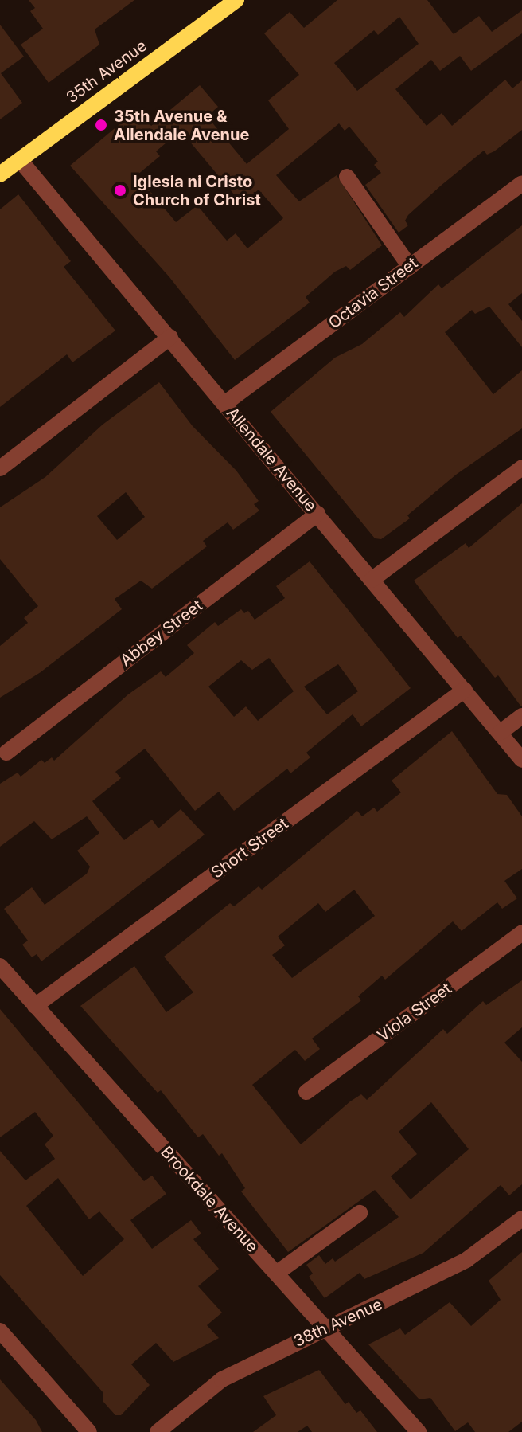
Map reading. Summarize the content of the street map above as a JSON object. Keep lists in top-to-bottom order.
{
  "streets": {
    "main road": ["35th Avenue"],
    "street": [
      "Octavia Street",
      "Allendale Avenue",
      "Abbey Street",
      "Short Street",
      "Viola Street",
      "Brookdale Avenue",
      "38th Avenue"
    ]
  },
  "crossings": [
    ["35th Avenue", "Allendale Avenue"],
    ["Octavia Street", "Allendale Avenue"],
    ["Allendale Avenue", "Abbey Street"],
    ["Allendale Avenue", "Short Street"],
    ["Short Street", "Brookdale Avenue"],
    ["Brookdale Avenue", "38th Avenue"]
  ],
  "places": ["35th Avenue & Allendale Avenue", "Iglesia ni Cristo Church of Christ"]
}
